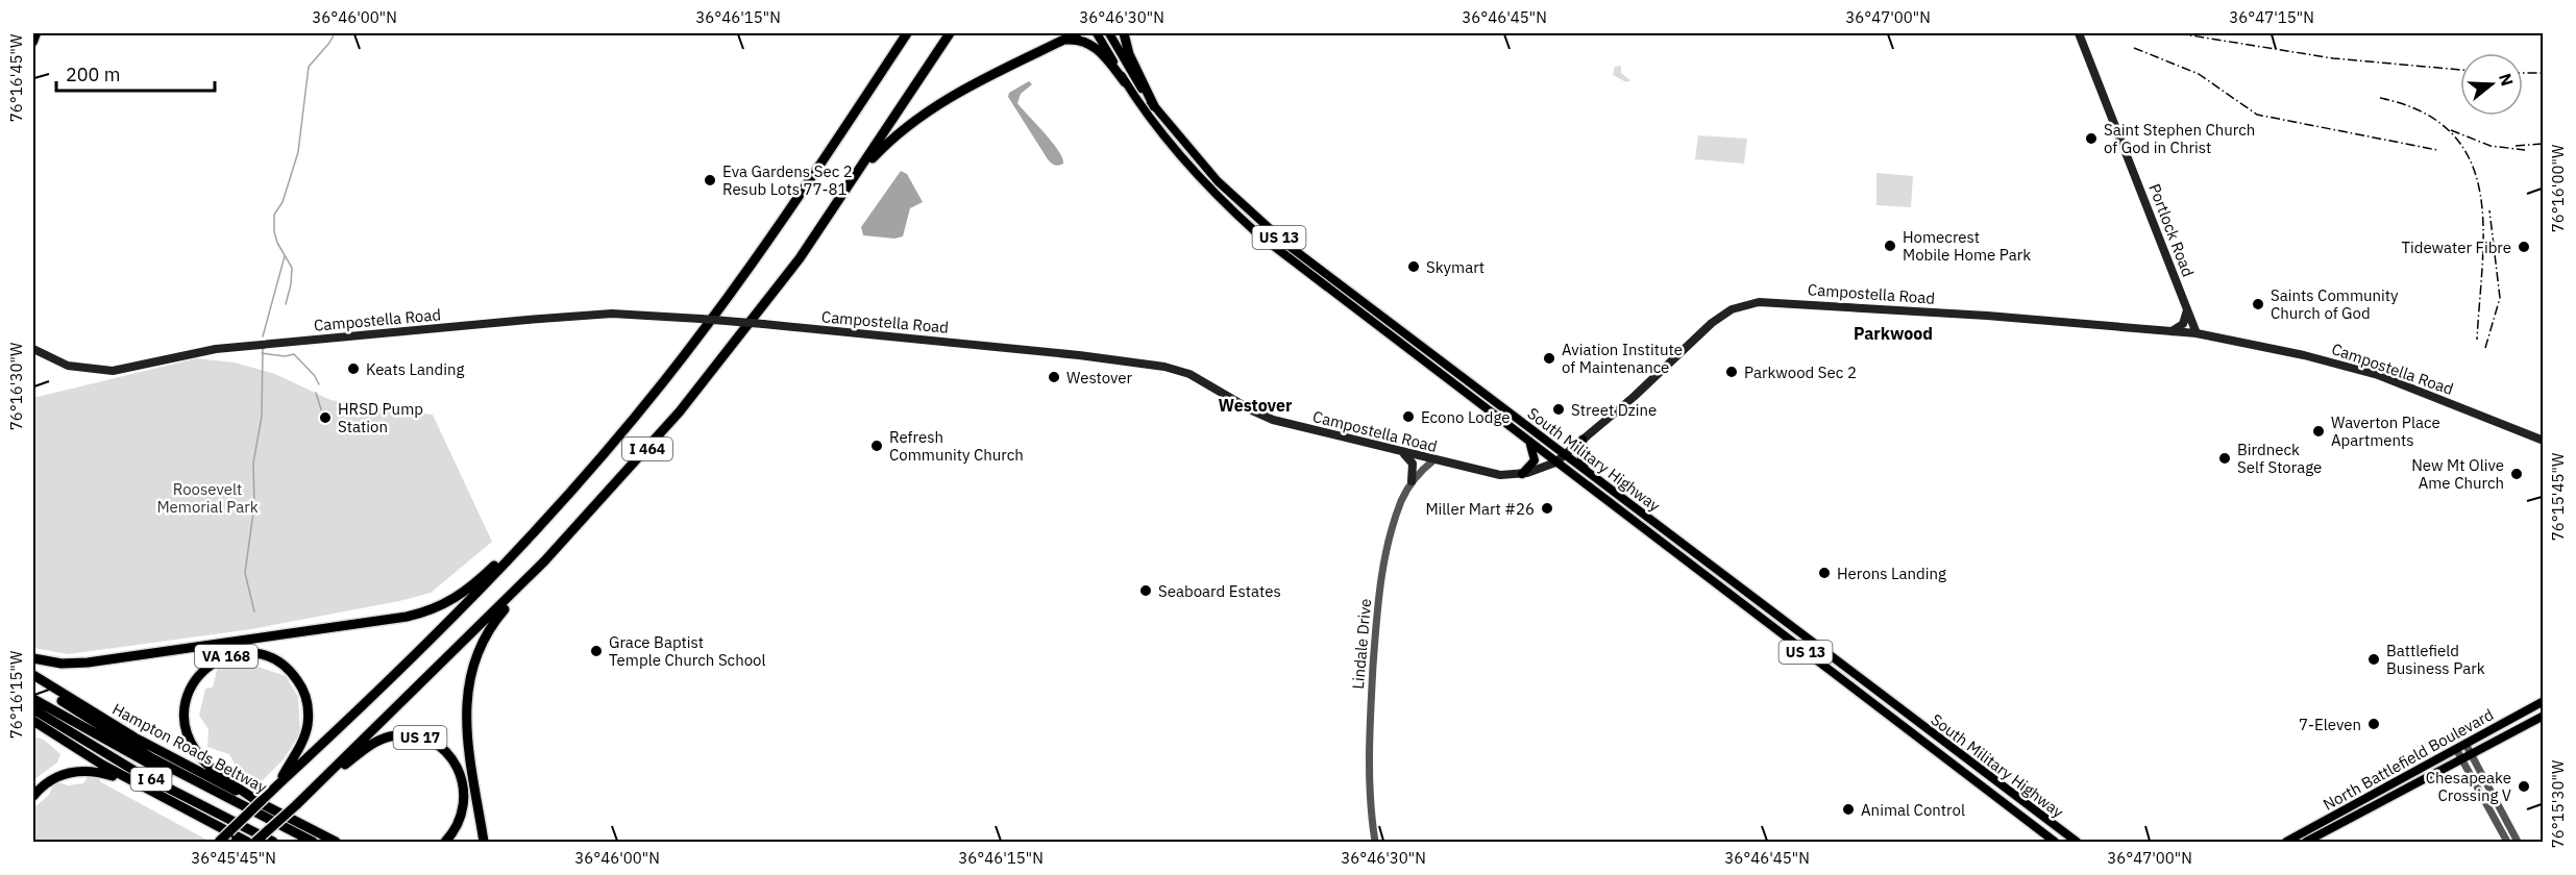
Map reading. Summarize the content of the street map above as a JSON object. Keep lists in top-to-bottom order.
{
  "streets": {
    "highway": [
      "I 464",
      "VA 168",
      "US 17",
      "Hampton Roads Beltway",
      "I 64"
    ],
    "main road": [
      "Portlock Road",
      "US 13",
      "Campostella Road",
      "South Military Highway",
      "North Battlefield Boulevard"
    ],
    "street": ["Lindale Drive"]
  },
  "crossings": [
    ["Portlock Road", "Campostella Road"],
    ["Campostella Road", "South Military Highway"],
    ["Campostella Road", "Lindale Drive"],
    ["I 464", "VA 168"],
    ["I 464", "US 17"],
    ["VA 168", "Hampton Roads Beltway"]
  ],
  "districts": ["Parkwood", "Westover"],
  "parks": ["Roosevelt Memorial Park"],
  "places": [
    "Saint Stephen Church of God in Christ",
    "Eva Gardens Sec 2 Resub Lots 77-81",
    "Homecrest Mobile Home Park",
    "Tidewater Fibre",
    "Skymart",
    "Saints Community Church of God",
    "Aviation Institute of Maintenance",
    "Keats Landing",
    "Parkwood Sec 2",
    "Westover",
    "Street Dzine",
    "Econo Lodge",
    "HRSD Pump Station",
    "Waverton Place Apartments",
    "Refresh Community Church",
    "Birdneck Self Storage",
    "New Mt Olive Ame Church",
    "Miller Mart #26",
    "Herons Landing",
    "Seaboard Estates",
    "Grace Baptist Temple Church School",
    "Battlefield Business Park",
    "7-Eleven",
    "Chesapeake Crossing V",
    "Animal Control"
  ],
  "scale_bar": "200 m",
  "north": "right",
  "coordinates": [
    "36°46'00\"N",
    "36°46'15\"N",
    "36°46'30\"N",
    "36°46'45\"N",
    "36°47'00\"N",
    "36°47'15\"N",
    "76°16'45\"W",
    "76°16'00\"W",
    "76°16'30\"W",
    "76°15'45\"W",
    "76°16'15\"W",
    "76°15'30\"W",
    "36°45'45\"N"
  ]
}
